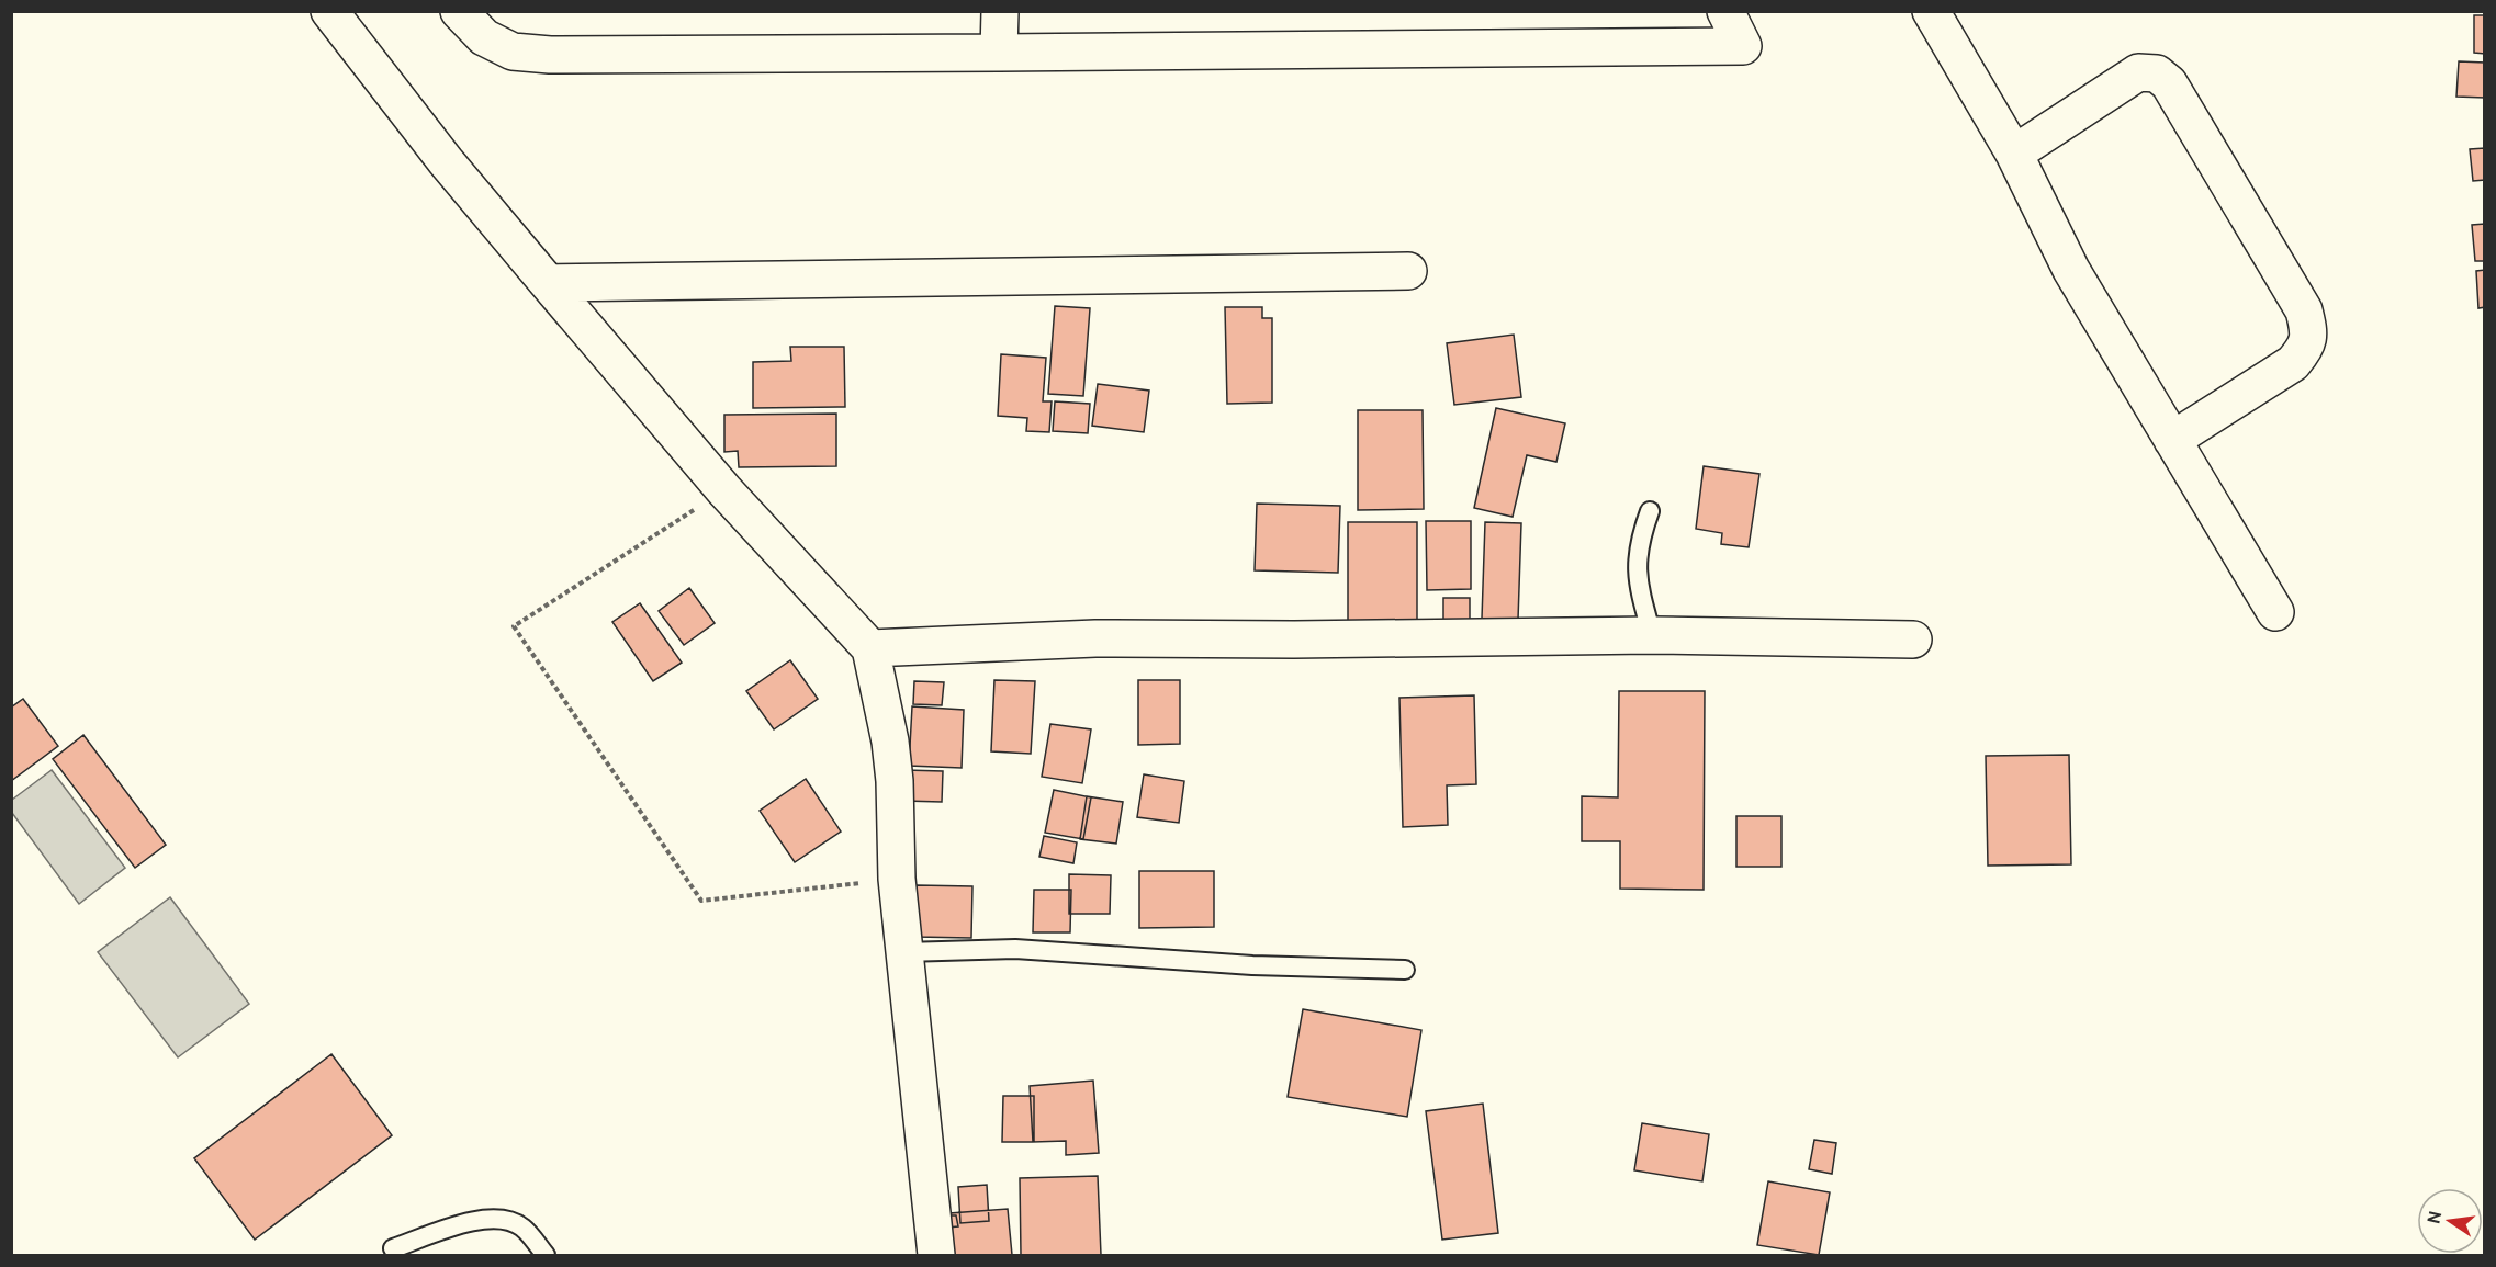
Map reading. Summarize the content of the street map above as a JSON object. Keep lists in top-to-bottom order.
{
  "north": "left"
}
